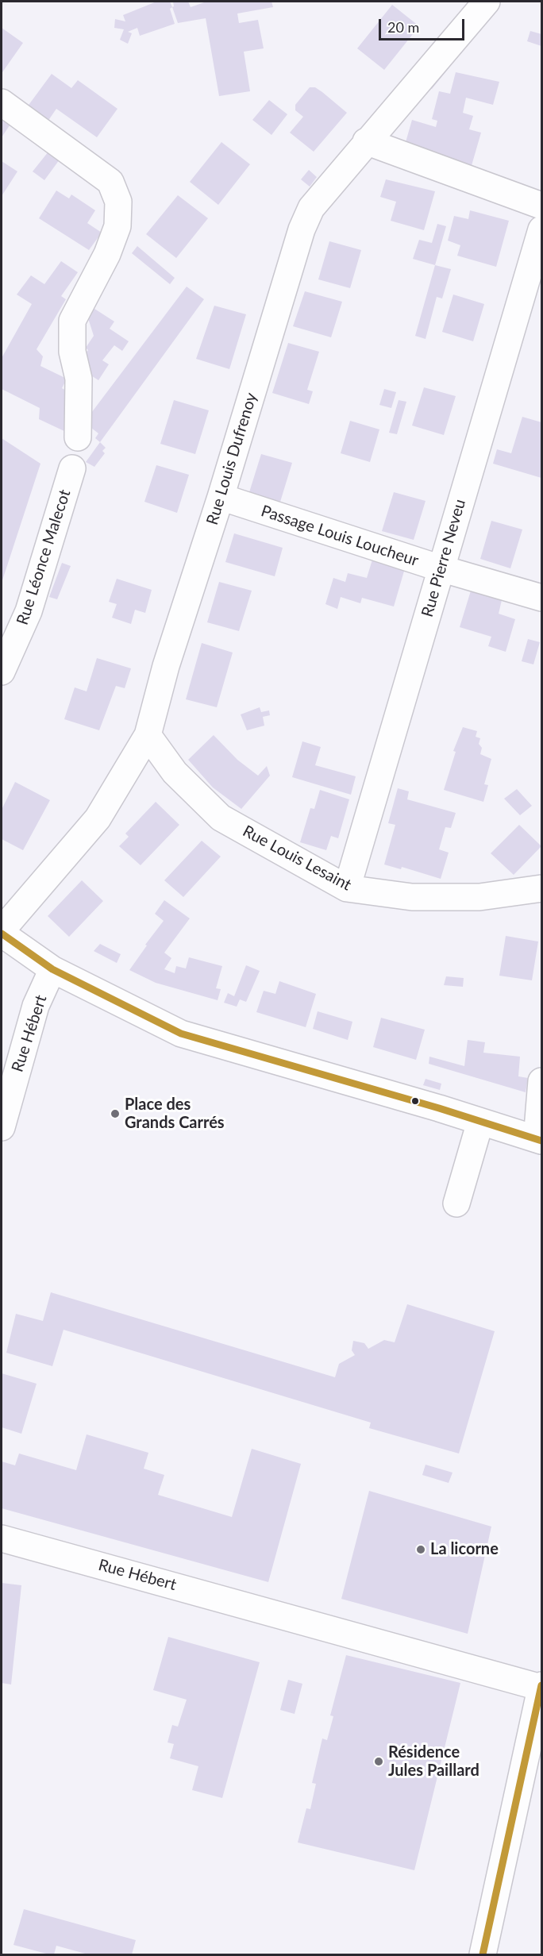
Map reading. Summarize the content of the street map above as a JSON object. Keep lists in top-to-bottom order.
{
  "streets": {
    "street": [
      "Rue Louis Dufrenoy",
      "Passage Louis Loucheur",
      "Rue Léonce Malecot",
      "Rue Pierre Neveu",
      "Rue Louis Lesaint",
      "Rue Hébert"
    ]
  },
  "crossings": [
    ["Rue Louis Dufrenoy", "Passage Louis Loucheur"],
    ["Rue Louis Dufrenoy", "Rue Louis Lesaint"],
    ["Passage Louis Loucheur", "Rue Pierre Neveu"],
    ["Rue Pierre Neveu", "Rue Louis Lesaint"]
  ],
  "places": ["Place des Grands Carrés", "La licorne", "Résidence Jules Paillard"],
  "scale_bar": "20 m"
}
